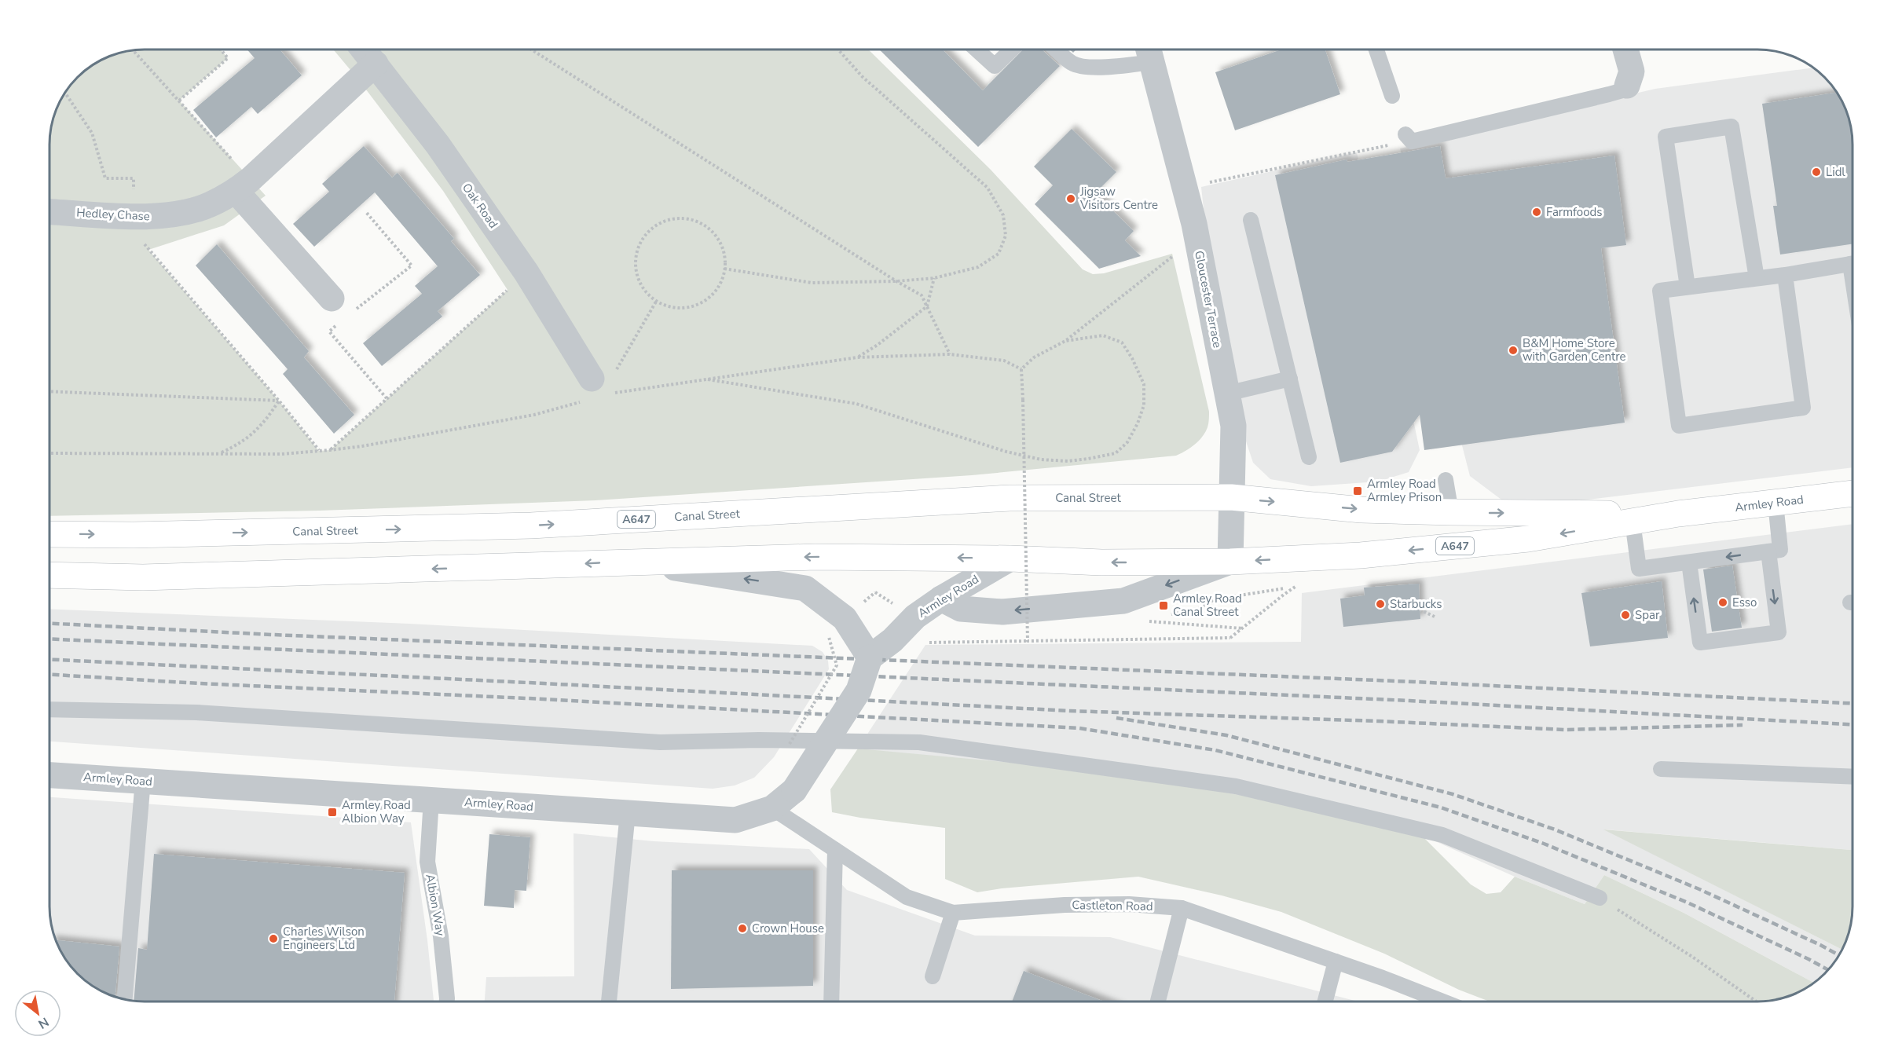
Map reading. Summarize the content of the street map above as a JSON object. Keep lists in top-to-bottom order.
{
  "streets": {
    "main road": ["Canal Street", "Armley Road", "A647"],
    "street": ["Oak Road", "Hedley Chase", "Gloucester Terrace"],
    "lane": ["Albion Way", "Castleton Road"]
  },
  "crossings": [
    ["Oak Road", "Hedley Chase"],
    ["Gloucester Terrace", "Canal Street"],
    ["Gloucester Terrace", "A647"],
    ["Canal Street", "A647"],
    ["Armley Road", "A647"],
    ["Armley Road", "Albion Way"],
    ["Armley Road", "Castleton Road"]
  ],
  "places": {
    "other": [
      "Lidl",
      "Jigsaw Visitors Centre",
      "Farmfoods",
      "B&M Home Store with Garden Centre",
      "Esso",
      "Starbucks",
      "Spar",
      "Crown House",
      "Charles Wilson Engineers Ltd"
    ],
    "transit": ["Armley Road Armley Prison", "Armley Road Canal Street", "Armley Road Albion Way"]
  },
  "north": "bottom right"
}
